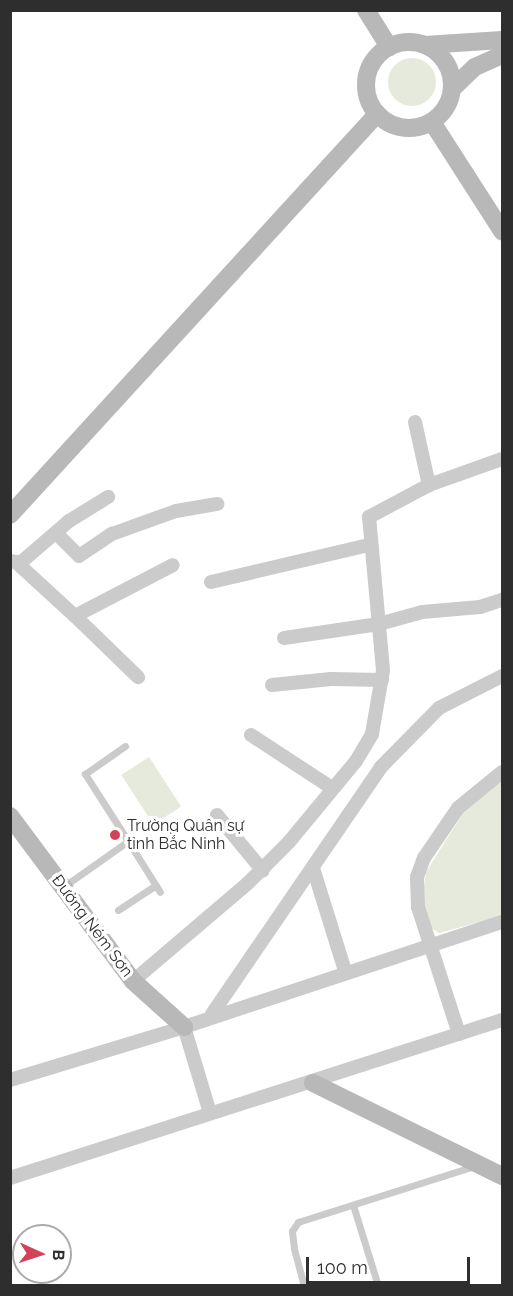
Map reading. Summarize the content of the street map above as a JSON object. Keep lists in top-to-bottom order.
{
  "streets": {
    "street": ["Đường Ném Sơn"]
  },
  "places": ["Trường Quân sự tỉnh Bắc Ninh"],
  "scale_bar": "100 m",
  "north": "right"
}
